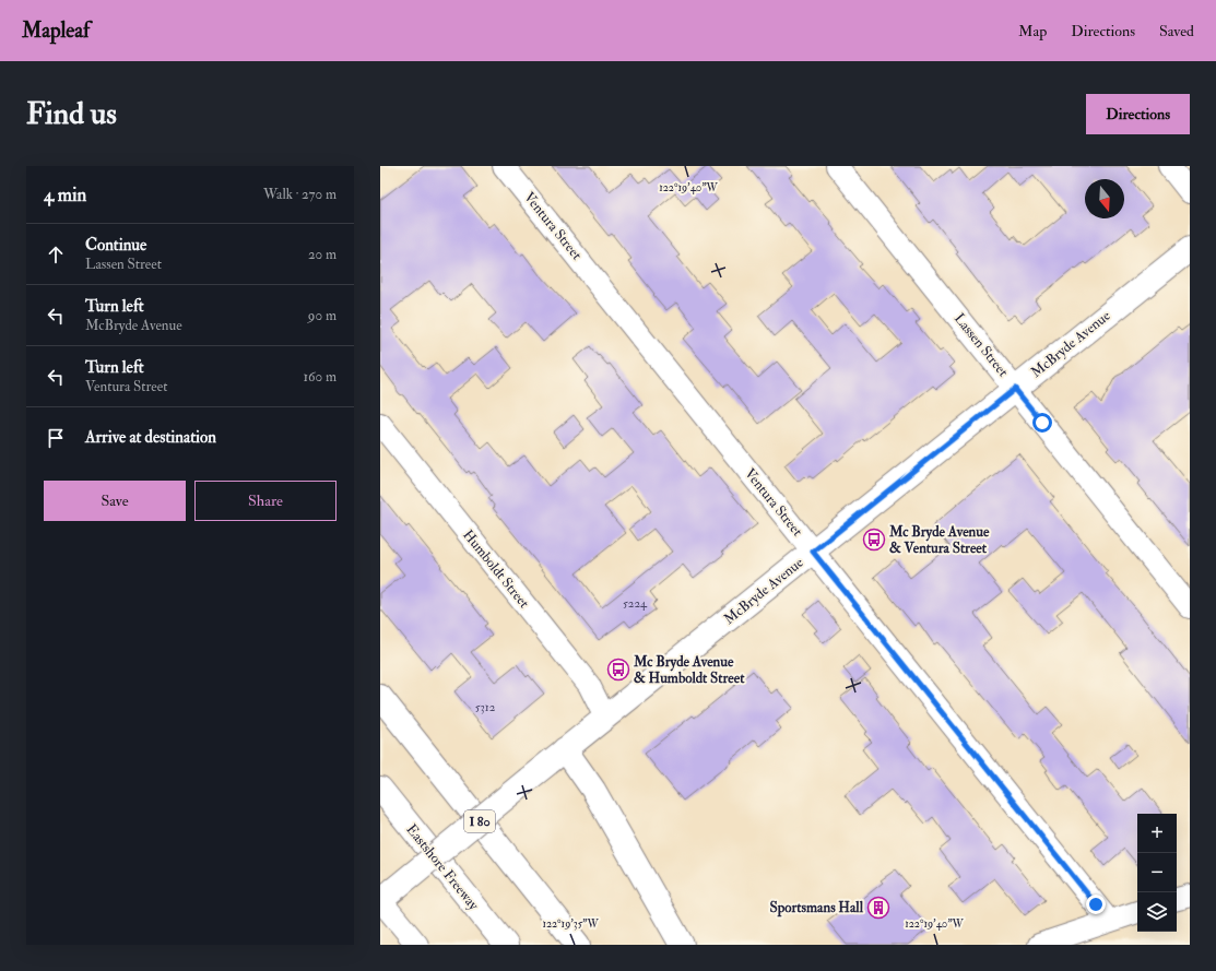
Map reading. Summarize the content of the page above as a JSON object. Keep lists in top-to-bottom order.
{
  "streets": {
    "main road": ["McBryde Avenue", "I 80", "Eastshore Freeway"],
    "street": ["Ventura Street", "Lassen Street", "Humboldt Street"]
  },
  "crossings": [
    ["Ventura Street", "McBryde Avenue"],
    ["McBryde Avenue", "Lassen Street"],
    ["McBryde Avenue", "Humboldt Street"]
  ],
  "places": {
    "bus stop": ["Mc Bryde Avenue & Ventura Street", "Mc Bryde Avenue & Humboldt Street"],
    "building": ["Sportsmans Hall"]
  },
  "house_numbers": ["5224", "5312"],
  "north": "bottom",
  "page": {
    "header": "Mapleaf",
    "nav": ["Map", "Directions", "Saved"],
    "buttons": [
      "Directions",
      ["Save", "Share"]
    ],
    "title": "Find us",
    "heading": ["4 min", "Walk · 270 m"],
    "list": [
      ["Continue", "Lassen Street", "20 m"],
      ["Turn left", "McBryde Avenue", "90 m"],
      ["Turn left", "Ventura Street", "160 m"],
      "Arrive at destination"
    ],
    "map_buttons": ["+", "−"]
  },
  "coordinates": ["122°19'40\"W", "122°19'35\"W"]
}
